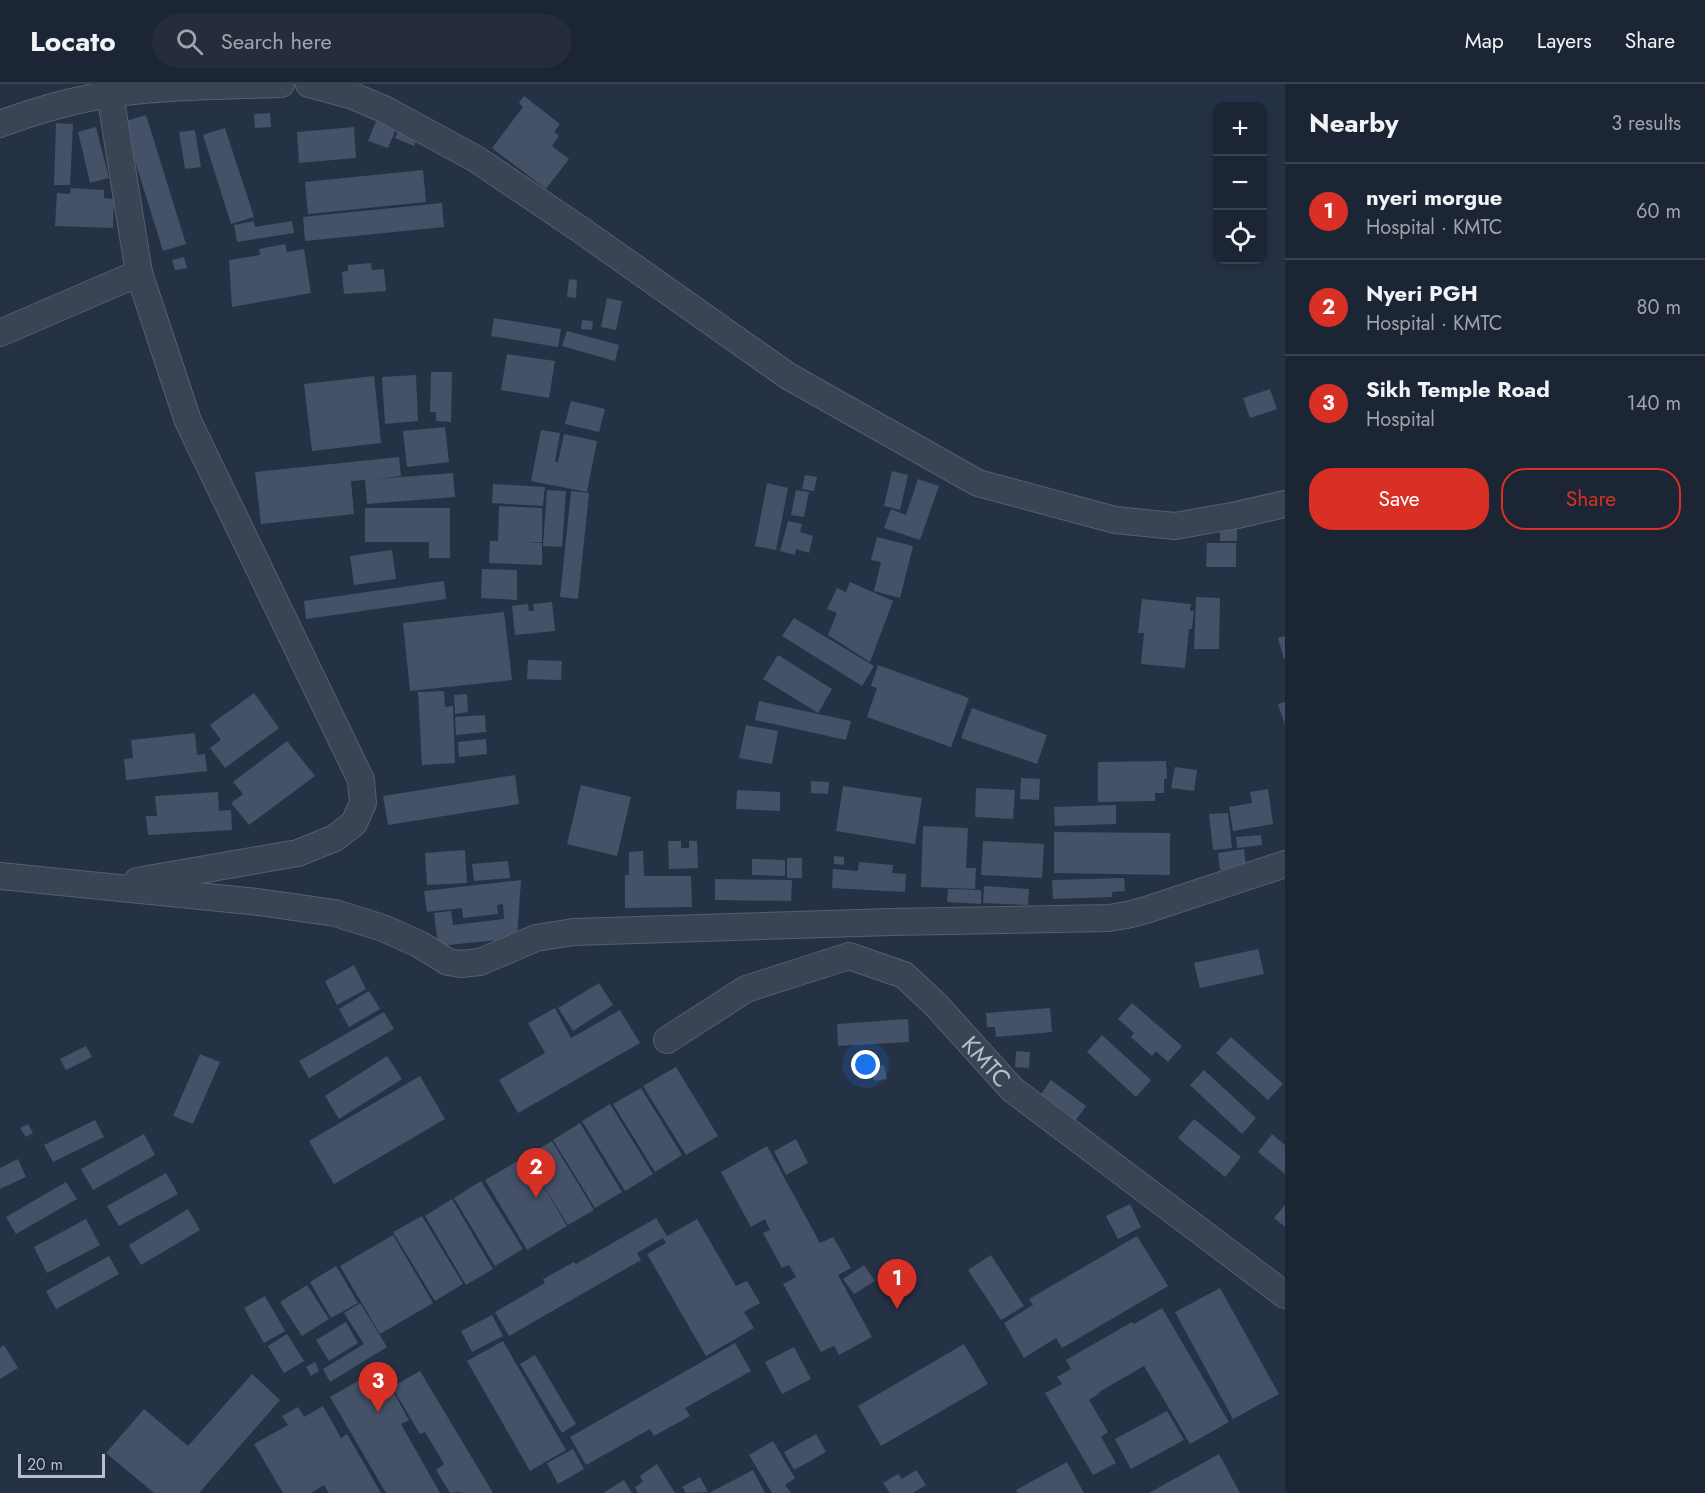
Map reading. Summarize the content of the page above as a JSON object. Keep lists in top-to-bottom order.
{
  "streets": {
    "street": ["KMTC"]
  },
  "scale_bar": "20 m",
  "page": {
    "header": "Locato",
    "search": "Search here",
    "nav": ["Map", "Layers", "Share"],
    "heading": ["Nearby", "3 results"],
    "map_buttons": ["+", "−"],
    "list": [
      {
        "mark": "1",
        "name": "nyeri morgue",
        "note": "Hospital · KMTC",
        "value": "60 m"
      },
      {
        "mark": "2",
        "name": "Nyeri PGH",
        "note": "Hospital · KMTC",
        "value": "80 m"
      },
      {
        "mark": "3",
        "name": "Sikh Temple Road",
        "note": "Hospital",
        "value": "140 m"
      }
    ],
    "buttons": ["Save", "Share"],
    "pins": ["2", "1", "3"],
    "scale": "20 m"
  }
}
